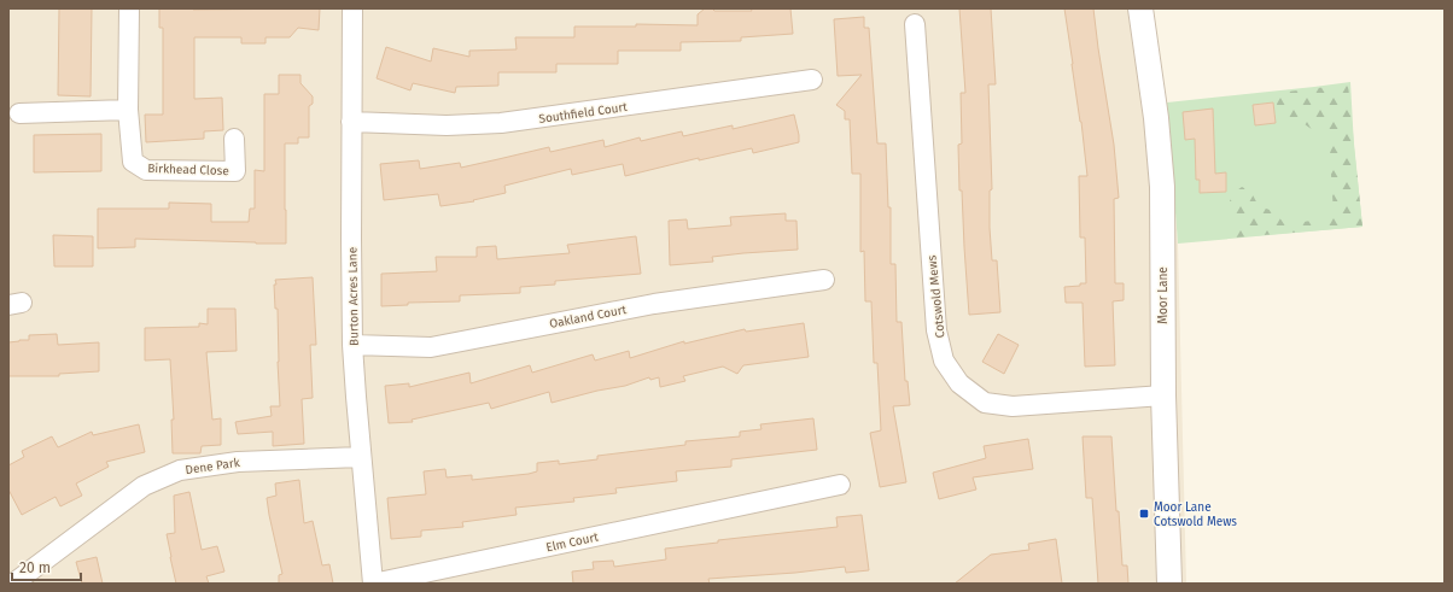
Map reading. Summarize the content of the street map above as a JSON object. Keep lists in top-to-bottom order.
{
  "streets": {
    "street": [
      "Southfield Court",
      "Birkhead Close",
      "Moor Lane",
      "Burton Acres Lane",
      "Cotswold Mews",
      "Oakland Court",
      "Dene Park",
      "Elm Court"
    ]
  },
  "crossings": [
    ["Southfield Court", "Burton Acres Lane"],
    ["Moor Lane", "Cotswold Mews"],
    ["Burton Acres Lane", "Oakland Court"],
    ["Burton Acres Lane", "Dene Park"],
    ["Burton Acres Lane", "Elm Court"]
  ],
  "places": {
    "transit": ["Moor Lane Cotswold Mews"]
  },
  "scale_bar": "20 m"
}
